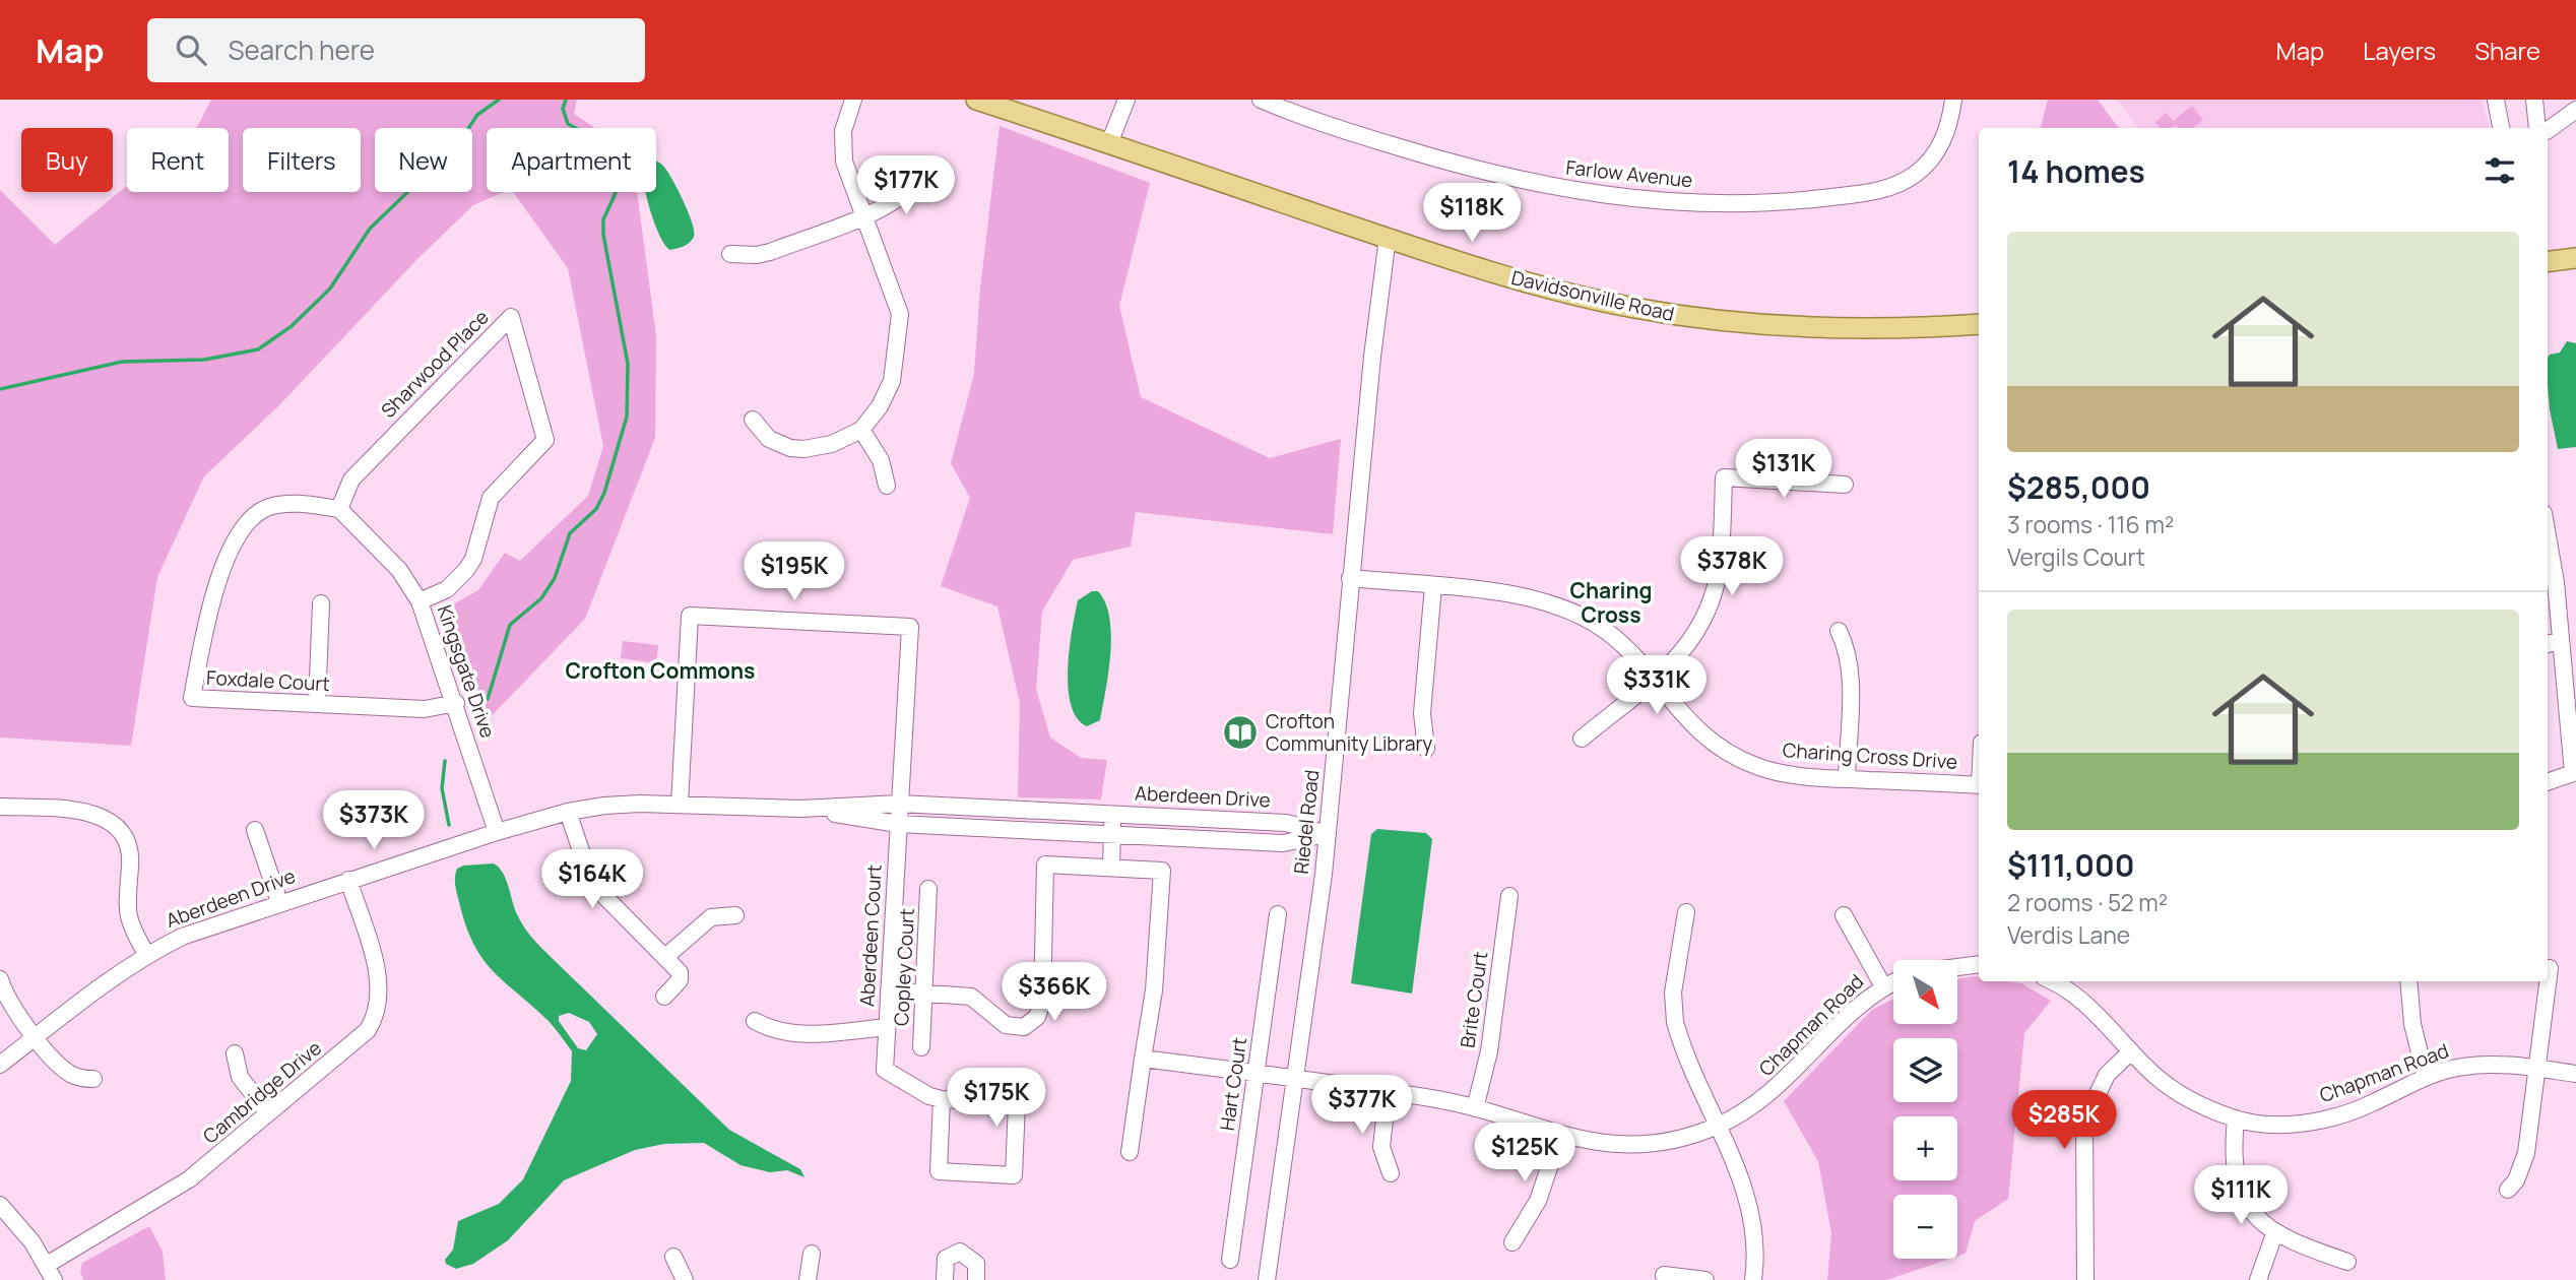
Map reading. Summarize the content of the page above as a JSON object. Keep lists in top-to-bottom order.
{
  "streets": {
    "main road": ["Davidsonville Road"],
    "street": [
      "Farlow Avenue",
      "Sharwood Place",
      "Kingsgate Drive",
      "Foxdale Court",
      "Charing Cross Drive",
      "Aberdeen Drive",
      "Riedel Road",
      "Aberdeen Court",
      "Copley Court",
      "Brite Court",
      "Chapman Road",
      "Hart Court",
      "Cambridge Drive"
    ]
  },
  "crossings": [
    ["Davidsonville Road", "Riedel Road"],
    ["Sharwood Place", "Kingsgate Drive"],
    ["Sharwood Place", "Foxdale Court"],
    ["Kingsgate Drive", "Foxdale Court"],
    ["Kingsgate Drive", "Aberdeen Drive"],
    ["Charing Cross Drive", "Riedel Road"],
    ["Aberdeen Drive", "Riedel Road"],
    ["Aberdeen Drive", "Aberdeen Court"],
    ["Aberdeen Drive", "Cambridge Drive"],
    ["Riedel Road", "Chapman Road"],
    ["Brite Court", "Chapman Road"],
    ["Chapman Road", "Hart Court"]
  ],
  "districts": ["Charing Cross", "Crofton Commons"],
  "places": {
    "library": ["Crofton Community Library"]
  },
  "north": "bottom right",
  "page": {
    "header": "Map",
    "search": "Search here",
    "nav": ["Map", "Layers", "Share"],
    "chip": [
      "Buy",
      "Rent",
      "Filters",
      "New",
      "Apartment"
    ],
    "heading": "14 homes",
    "price": [
      "$177K",
      "$118K",
      "$131K",
      "$378K",
      "$195K",
      "$331K",
      "$373K",
      "$164K",
      "$366K",
      "$175K",
      "$377K",
      "$285K",
      "$125K",
      "$111K"
    ],
    "list": [
      {
        "name": "$285,000",
        "note": "3 rooms · 116 m² · Vergils Court"
      },
      {
        "name": "$111,000",
        "note": "2 rooms · 52 m² · Verdis Lane"
      }
    ],
    "map_buttons": ["+", "−"]
  }
}
